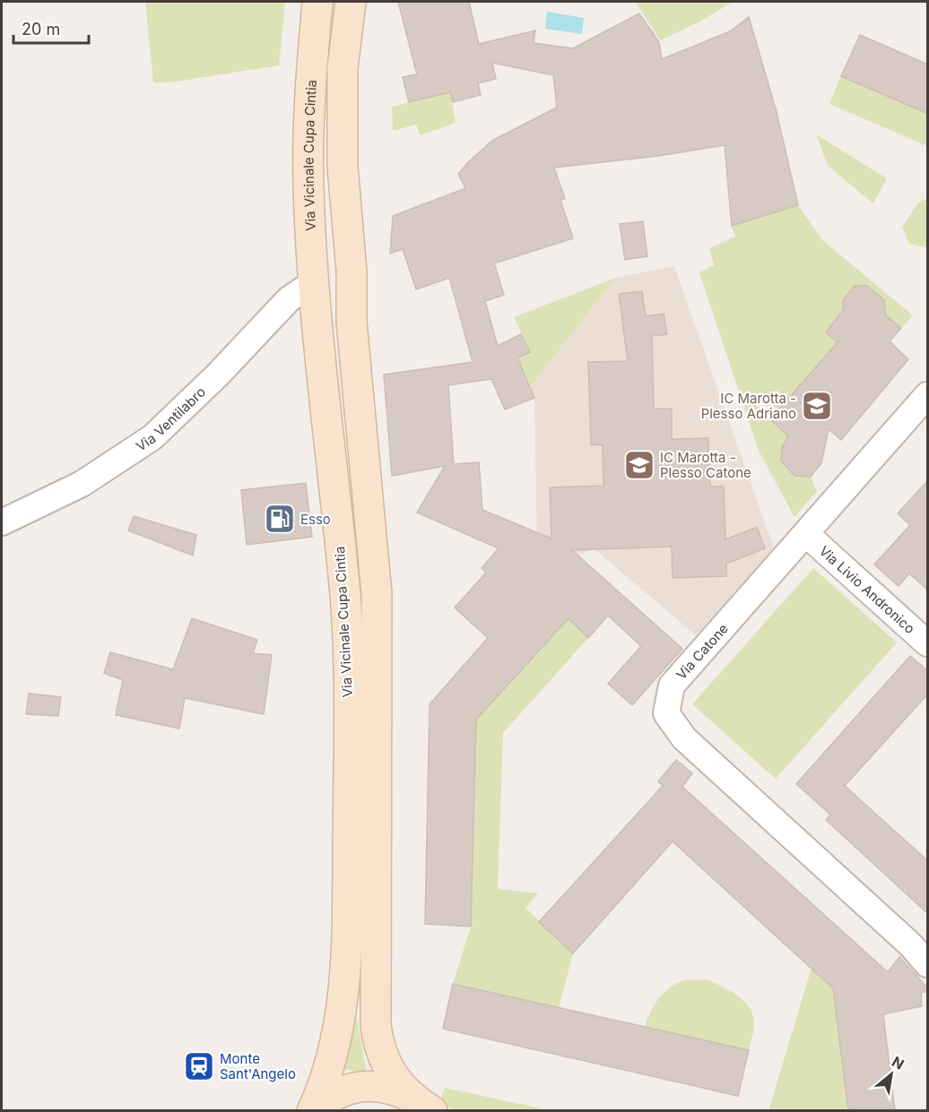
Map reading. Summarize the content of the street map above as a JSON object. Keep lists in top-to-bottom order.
{
  "streets": {
    "main road": ["Via Vicinale Cupa Cintia"],
    "street": ["Via Ventilabro", "Via Livio Andronico", "Via Catone"]
  },
  "crossings": [
    ["Via Vicinale Cupa Cintia", "Via Ventilabro"],
    ["Via Livio Andronico", "Via Catone"]
  ],
  "places": {
    "school or university": ["IC Marotta - Plesso Adriano", "IC Marotta - Plesso Catone"],
    "fuel station": ["Esso"],
    "station": ["Monte Sant'Angelo"]
  },
  "scale_bar": "20 m",
  "north": "top right"
}
